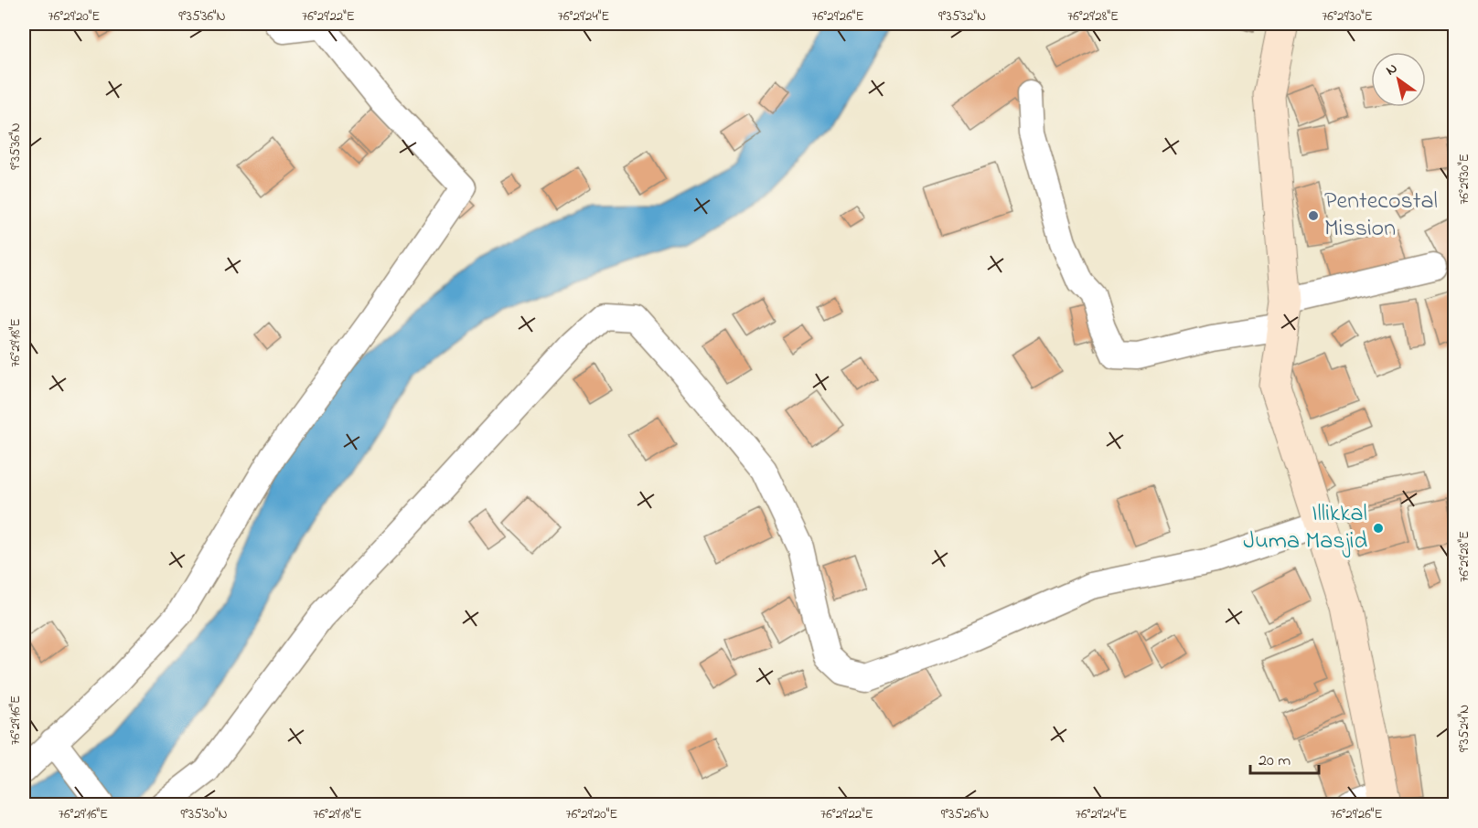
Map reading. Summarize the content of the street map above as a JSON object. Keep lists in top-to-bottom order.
{
  "places": ["Pentecostal Mission", "Illikkal Juma Masjid"],
  "scale_bar": "20 m",
  "north": "top left",
  "coordinates": [
    "76°29'20\"E",
    "9°35'36\"N",
    "76°29'22\"E",
    "76°29'24\"E",
    "76°29'26\"E",
    "9°35'32\"N",
    "76°29'28\"E",
    "76°29'30\"E",
    "76°29'18\"E",
    "76°29'16\"E",
    "9°35'24\"N",
    "9°35'30\"N",
    "9°35'26\"N"
  ]
}
